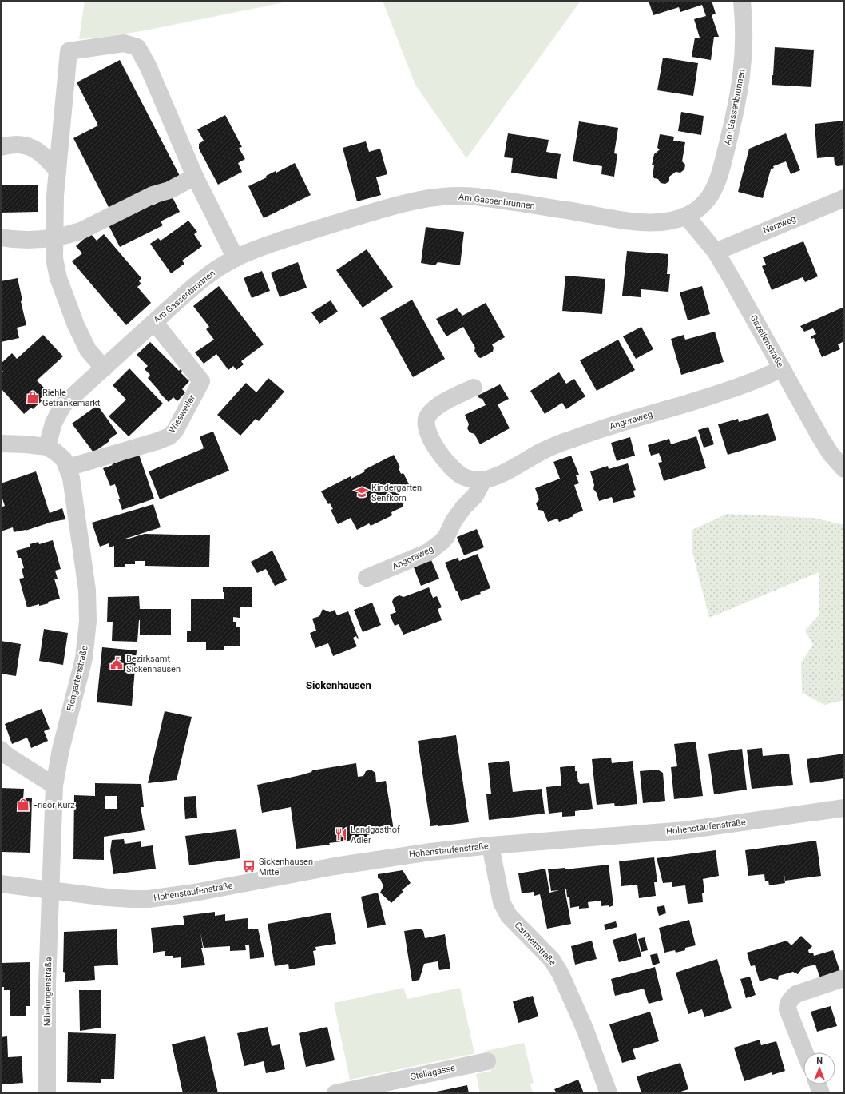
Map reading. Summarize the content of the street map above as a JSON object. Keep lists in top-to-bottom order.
{
  "streets": {
    "street": [
      "Am Gassenbrunnen",
      "Nerzweg",
      "Gazellenstraße",
      "Wiesweiler",
      "Angoraweg",
      "Eichgartenstraße",
      "Hohenstaufenstraße",
      "Carmenstraße",
      "Nibelungenstraße",
      "Stellagasse"
    ]
  },
  "crossings": [
    ["Am Gassenbrunnen", "Gazellenstraße"],
    ["Am Gassenbrunnen", "Wiesweiler"],
    ["Am Gassenbrunnen", "Eichgartenstraße"],
    ["Nerzweg", "Gazellenstraße"],
    ["Gazellenstraße", "Angoraweg"],
    ["Wiesweiler", "Eichgartenstraße"],
    ["Eichgartenstraße", "Hohenstaufenstraße"],
    ["Eichgartenstraße", "Nibelungenstraße"],
    ["Hohenstaufenstraße", "Carmenstraße"],
    ["Hohenstaufenstraße", "Nibelungenstraße"]
  ],
  "districts": ["Sickenhausen"],
  "places": {
    "shop": ["Riehle Getränkemarkt", "Frisör Kurz"],
    "school or university": ["Kindergarten Senfkorn"],
    "public building": ["Bezirksamt Sickenhausen"],
    "restaurant": ["Landgasthof Adler"],
    "bus stop": ["Sickenhausen Mitte"]
  },
  "north": "top"
}
